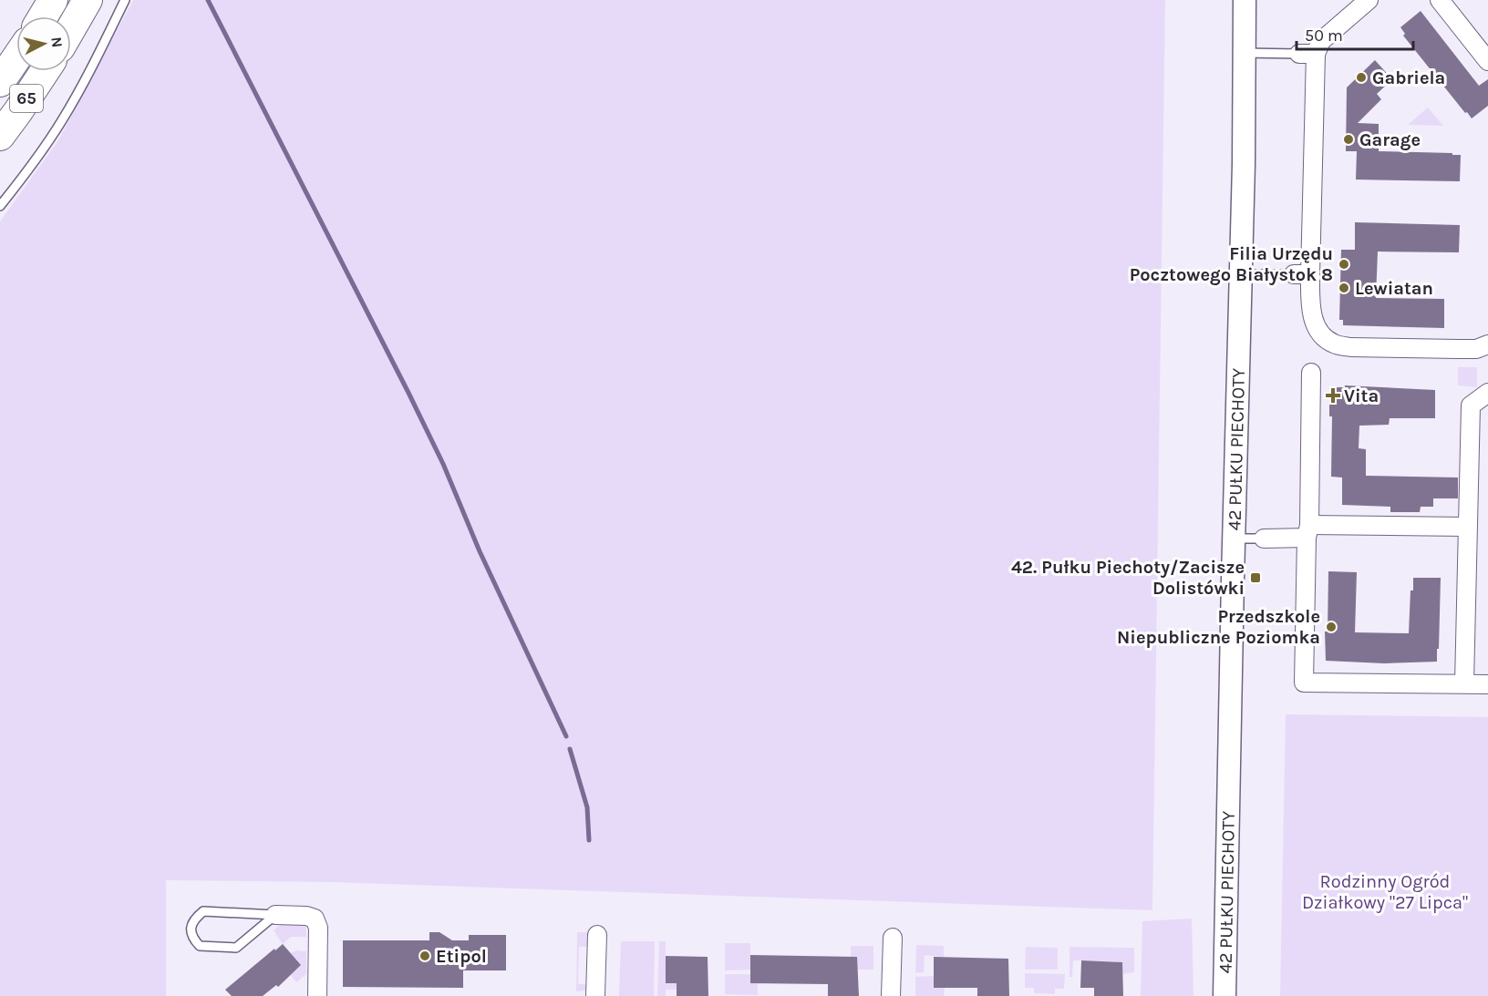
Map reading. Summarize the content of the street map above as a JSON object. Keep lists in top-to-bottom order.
{
  "streets": {
    "highway": ["65"],
    "street": ["42 PUŁKU PIECHOTY"]
  },
  "parks": ["Rodzinny Ogród Działkowy \"27 Lipca\""],
  "places": {
    "other": [
      "Gabriela",
      "Garage",
      "Filia Urzędu Pocztowego Białystok 8",
      "Lewiatan",
      "Przedszkole Niepubliczne Poziomka",
      "Etipol"
    ],
    "health": ["Vita"],
    "transit": ["42. Pułku Piechoty/Zacisze Dolistówki"]
  },
  "scale_bar": "50 m",
  "north": "right"
}
